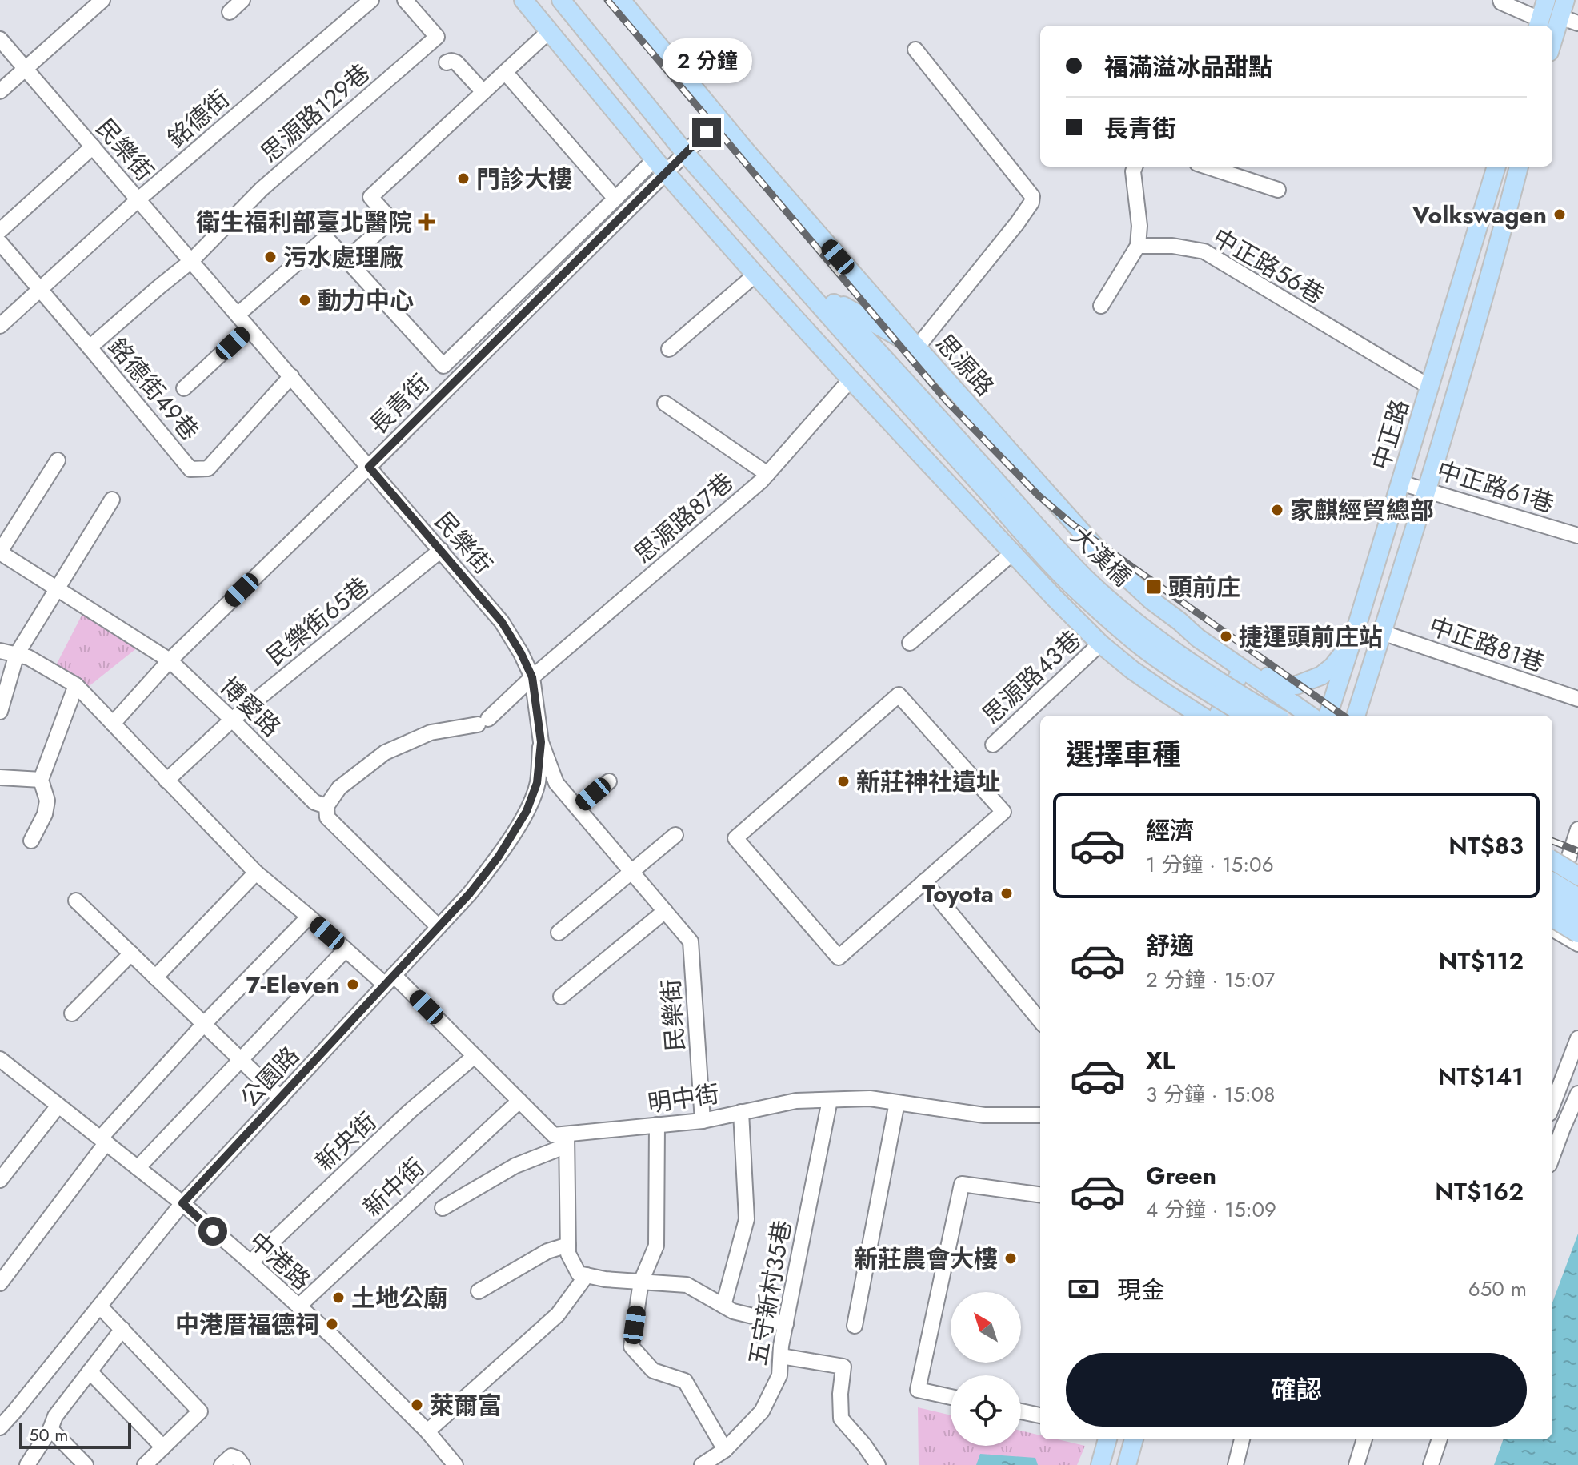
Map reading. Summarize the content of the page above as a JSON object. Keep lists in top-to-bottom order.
{
  "streets": {
    "main road": ["思源路", "中正路", "大漢橋"],
    "street": [
      "思源路129巷",
      "銘德街",
      "民樂街",
      "中正路56巷",
      "銘德街49巷",
      "長青街",
      "中正路61巷",
      "思源路87巷",
      "民樂街65巷",
      "中正路81巷",
      "思源路43巷",
      "博愛路",
      "公園路",
      "明中街",
      "新央街",
      "新中街",
      "中港路",
      "五守新村35巷"
    ]
  },
  "crossings": [
    ["思源路129巷", "民樂街"],
    ["銘德街", "民樂街"],
    ["銘德街", "銘德街49巷"],
    ["民樂街", "銘德街49巷"],
    ["民樂街", "長青街"],
    ["民樂街", "思源路87巷"],
    ["民樂街", "民樂街65巷"],
    ["民樂街", "公園路"],
    ["民樂街", "明中街"],
    ["中正路56巷", "中正路"],
    ["思源路", "長青街"],
    ["長青街", "博愛路"],
    ["中正路", "中正路61巷"],
    ["中正路", "中正路81巷"],
    ["思源路87巷", "博愛路"],
    ["民樂街65巷", "博愛路"],
    ["博愛路", "公園路"],
    ["公園路", "中港路"],
    ["明中街", "五守新村35巷"],
    ["新央街", "中港路"],
    ["新中街", "中港路"]
  ],
  "places": {
    "other": [
      "門診大樓",
      "Volkswagen",
      "污水處理廠",
      "動力中心",
      "家麒經貿總部",
      "捷運頭前庄站",
      "新莊神社遺址",
      "Toyota",
      "7-Eleven",
      "新莊農會大樓",
      "土地公廟",
      "中港厝福德祠",
      "萊爾富"
    ],
    "health": ["衛生福利部臺北醫院"],
    "transit": ["頭前庄"]
  },
  "scale_bar": "50 m",
  "north": "top left",
  "page": {
    "banner": ["福滿溢冰品甜點", "長青街"],
    "bubble": "2 分鐘",
    "heading": "選擇車種",
    "list": [
      {
        "name": "經濟",
        "note": "1 分鐘 · 15:06",
        "value": "NT$83"
      },
      {
        "name": "舒適",
        "note": "2 分鐘 · 15:07",
        "value": "NT$112"
      },
      {
        "name": "XL",
        "note": "3 分鐘 · 15:08",
        "value": "NT$141"
      },
      {
        "name": "Green",
        "note": "4 分鐘 · 15:09",
        "value": "NT$162"
      }
    ],
    "pay": ["現金", "650 m"],
    "buttons": "確認",
    "scale": "50 m"
  }
}
